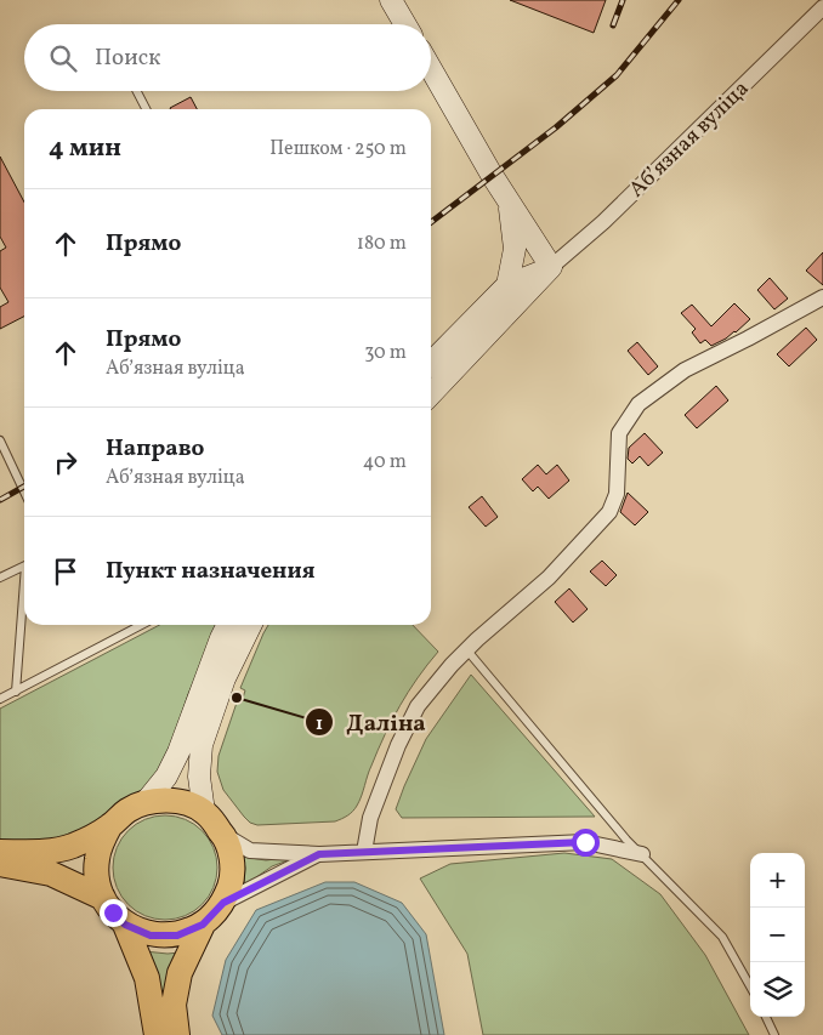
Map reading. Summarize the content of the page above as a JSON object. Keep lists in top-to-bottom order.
{
  "streets": {
    "street": ["Абʼязная вуліца"]
  },
  "places": ["Даліна"],
  "page": {
    "search": "Поиск",
    "heading": ["4 мин", "Пешком · 250 m"],
    "list": [
      ["Прямо", "180 m"],
      ["Прямо", "Абʼязная вуліца", "30 m"],
      ["Направо", "Абʼязная вуліца", "40 m"],
      "Пункт назначения"
    ],
    "map_buttons": ["+", "−"]
  }
}
